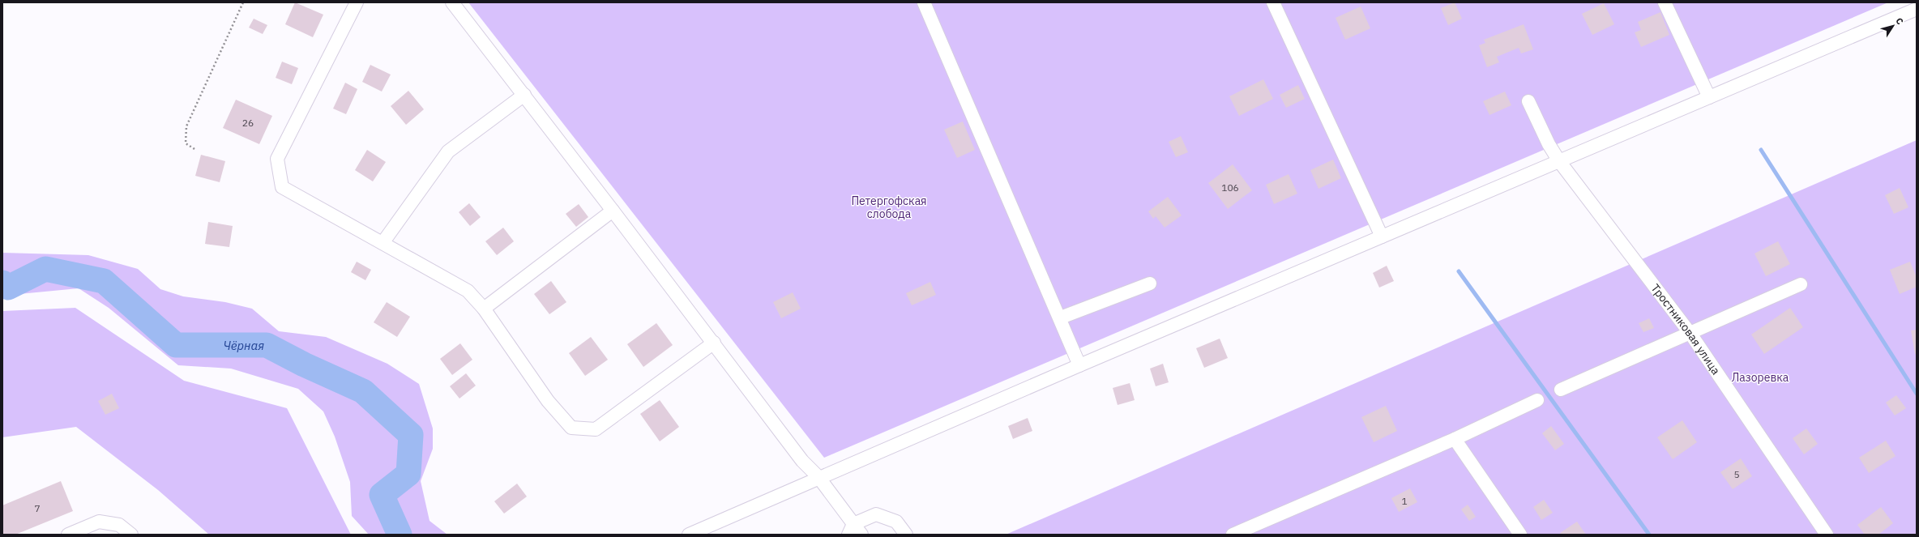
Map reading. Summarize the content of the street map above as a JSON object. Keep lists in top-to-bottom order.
{
  "streets": {
    "street": ["Тростниковая улица"]
  },
  "water": ["Чёрная"],
  "parks": ["Петергофская слобода", "Лазоревка"],
  "house_numbers": [
    "26",
    "106",
    "5",
    "1",
    "7"
  ],
  "north": "top right"
}
